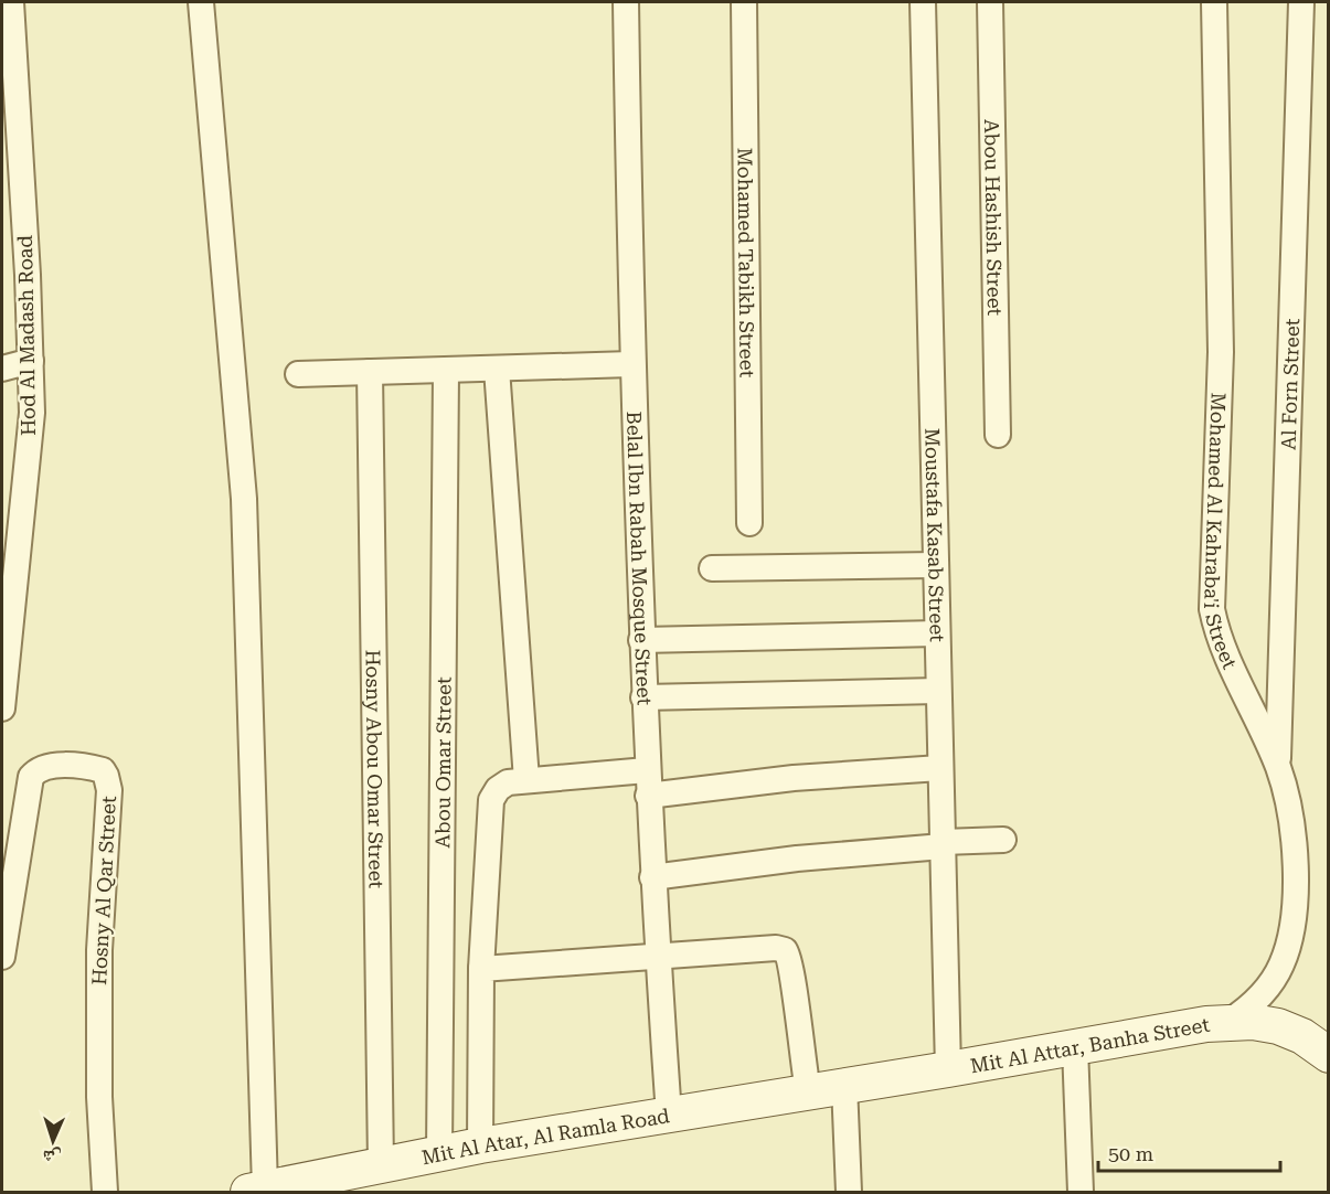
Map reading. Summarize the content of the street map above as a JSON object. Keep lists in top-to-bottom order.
{
  "streets": {
    "main road": ["Mit Al Attar, Banha Street", "Mit Al Atar, Al Ramla Road"],
    "street": [
      "Abou Hashish Street",
      "Mohamed Tabikh Street",
      "Hod Al Madash Road",
      "Al Forn Street",
      "Mohamed Al Kahraba'i Street",
      "Moustafa Kasab Street",
      "Belal Ibn Rabah Mosque Street",
      "Abou Omar Street",
      "Hosny Abou Omar Street",
      "Hosny Al Qar Street"
    ]
  },
  "crossings": [
    ["Al Forn Street", "Mohamed Al Kahraba'i Street"],
    ["Mohamed Al Kahraba'i Street", "Mit Al Attar, Banha Street"],
    ["Moustafa Kasab Street", "Mit Al Attar, Banha Street"],
    ["Belal Ibn Rabah Mosque Street", "Mit Al Atar, Al Ramla Road"],
    ["Abou Omar Street", "Mit Al Atar, Al Ramla Road"],
    ["Hosny Abou Omar Street", "Mit Al Atar, Al Ramla Road"],
    ["Mit Al Attar, Banha Street", "Mit Al Atar, Al Ramla Road"]
  ],
  "scale_bar": "50 m",
  "north": "bottom"
}
